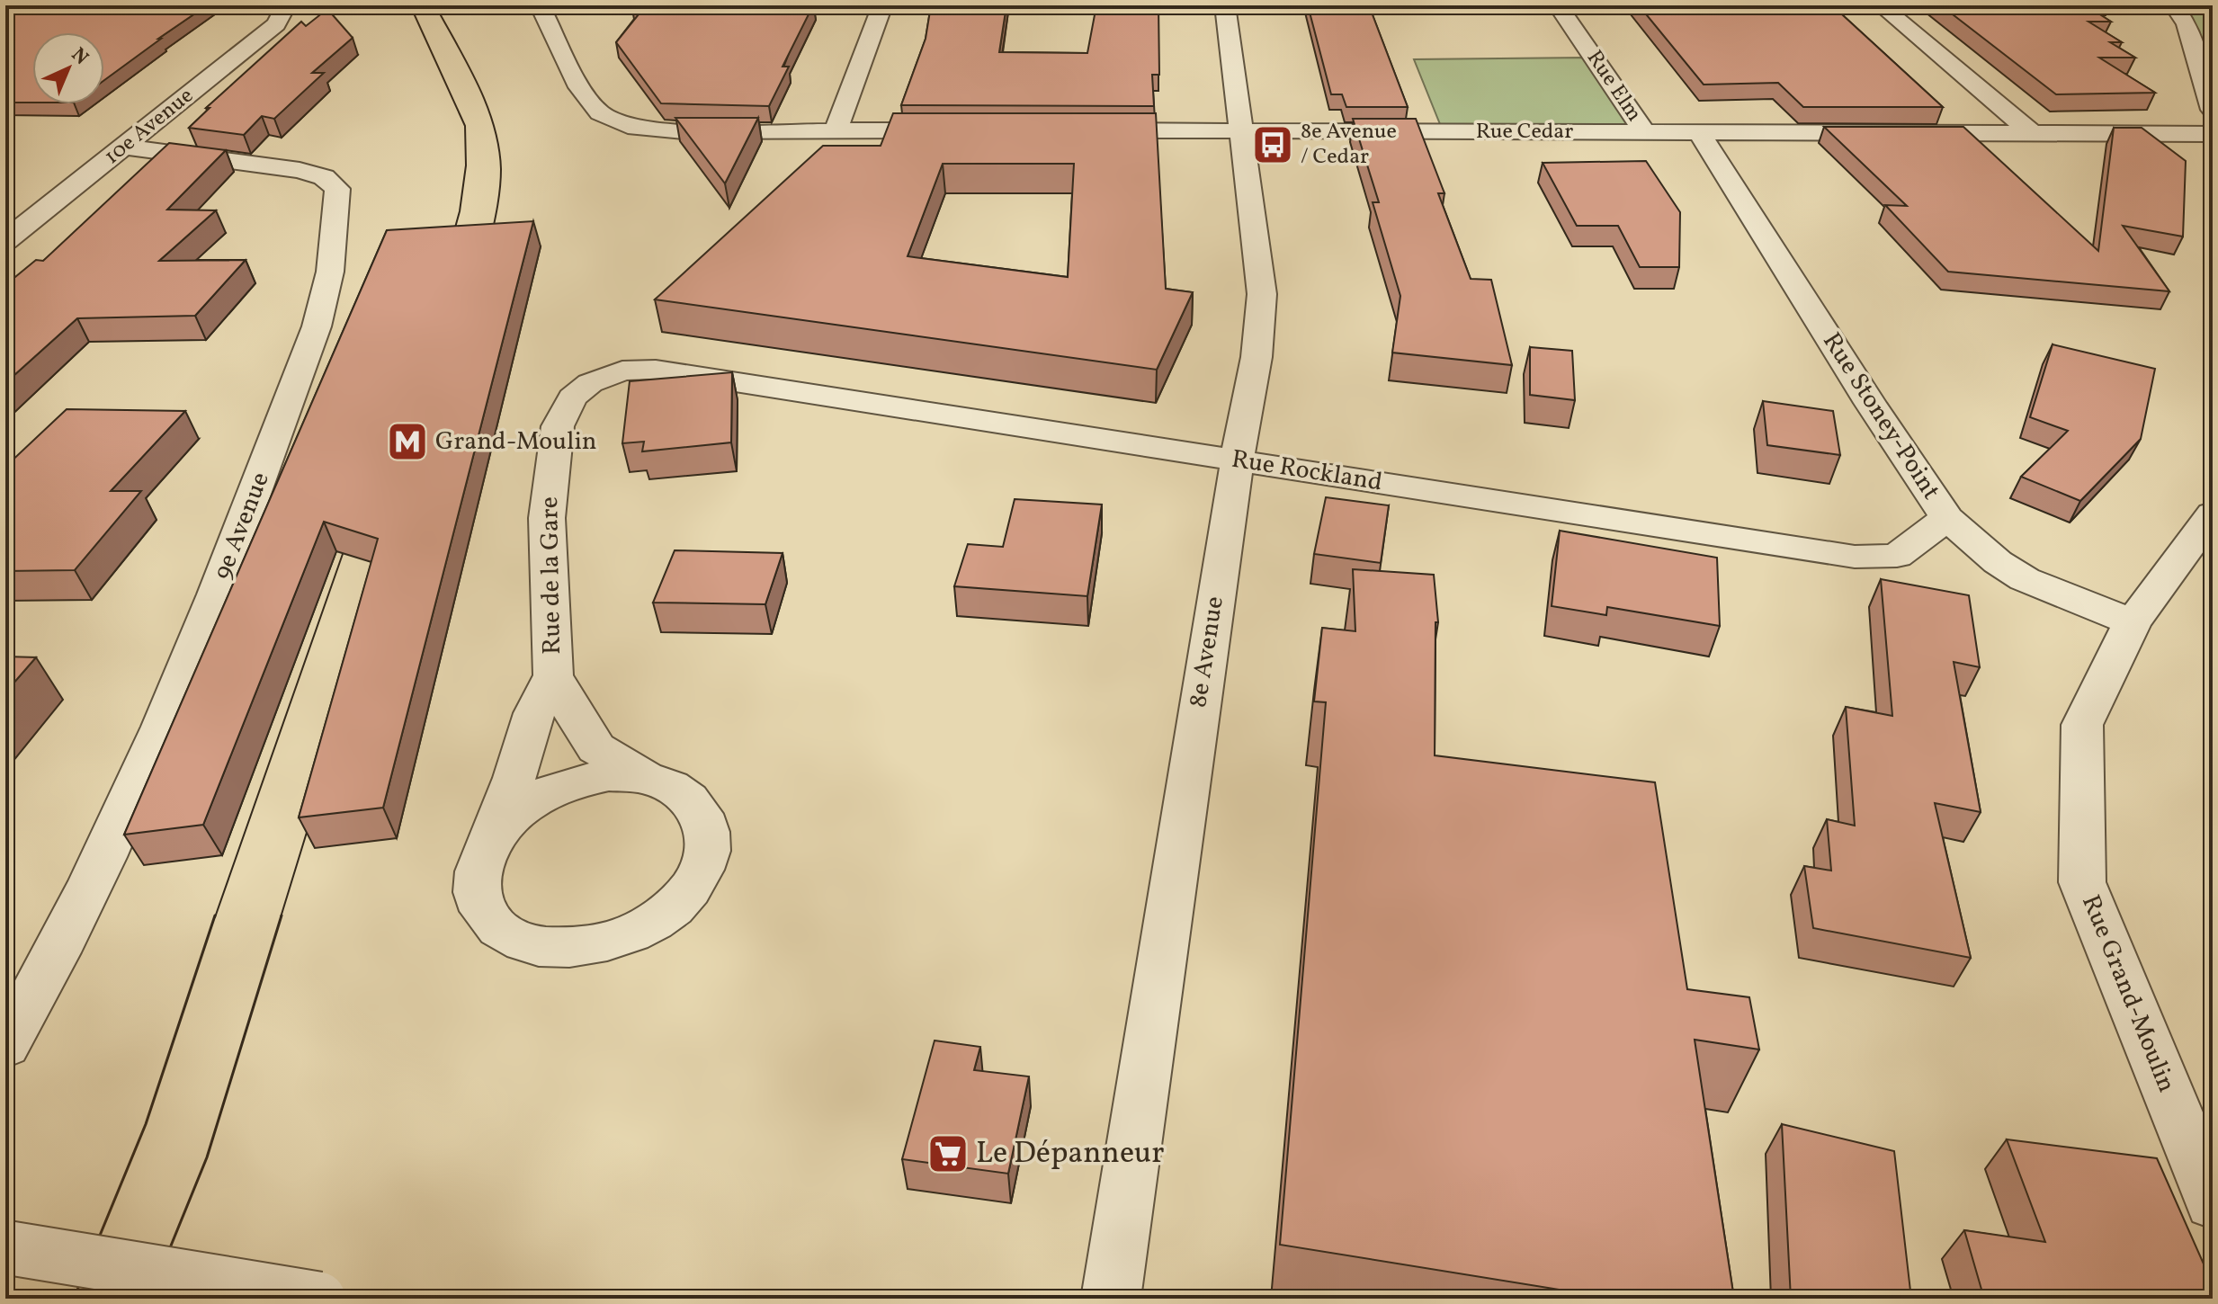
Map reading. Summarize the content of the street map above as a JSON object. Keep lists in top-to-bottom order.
{
  "streets": {
    "street": [
      "Rue Elm",
      "10e Avenue",
      "Rue Cedar",
      "Rue Stoney-Point",
      "Rue Rockland",
      "9e Avenue",
      "Rue de la Gare",
      "8e Avenue",
      "Rue Grand-Moulin"
    ]
  },
  "crossings": [
    ["Rue Elm", "Rue Cedar"],
    ["10e Avenue", "9e Avenue"],
    ["Rue Cedar", "Rue Stoney-Point"],
    ["Rue Cedar", "8e Avenue"],
    ["Rue Stoney-Point", "Rue Rockland"],
    ["Rue Stoney-Point", "Rue Grand-Moulin"],
    ["Rue Rockland", "Rue de la Gare"],
    ["Rue Rockland", "8e Avenue"]
  ],
  "places": {
    "bus stop": ["8e Avenue / Cedar"],
    "metro station": ["Grand-Moulin"],
    "supermarket": ["Le Dépanneur"]
  },
  "north": "top right"
}
